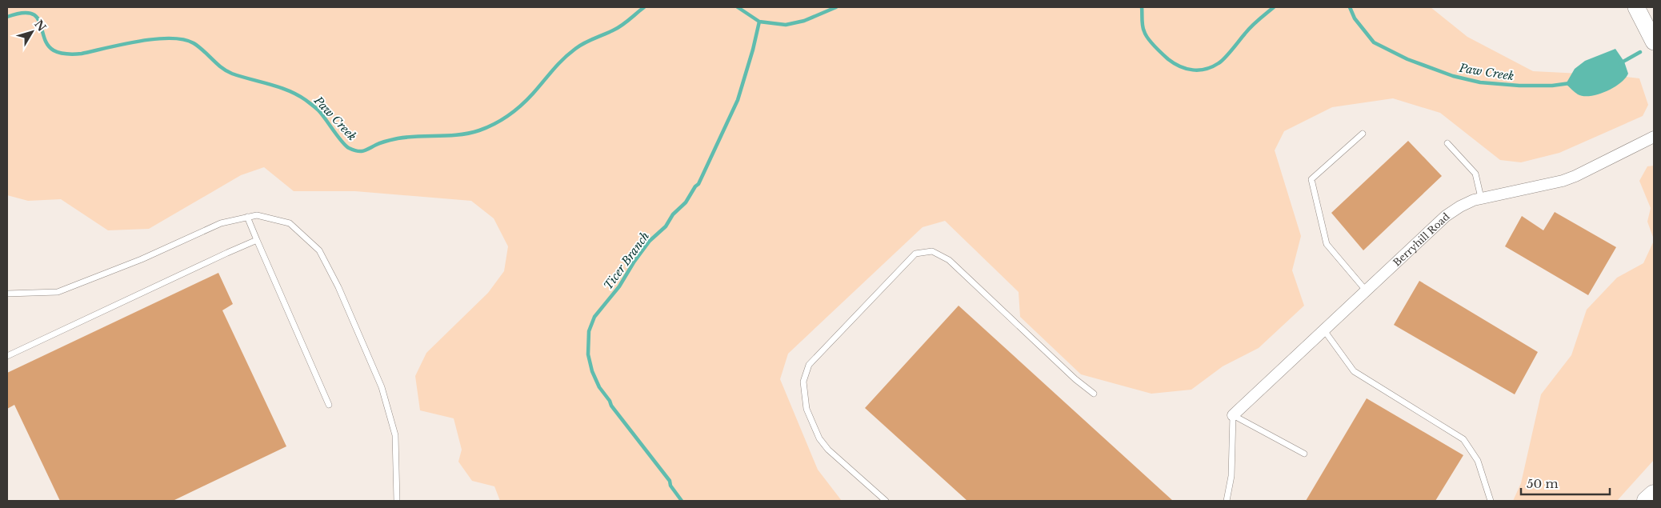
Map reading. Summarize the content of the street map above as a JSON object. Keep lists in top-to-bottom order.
{
  "streets": {
    "street": ["Berryhill Road"]
  },
  "water": ["Paw Creek", "Ticer Branch"],
  "scale_bar": "50 m",
  "north": "top right"
}
